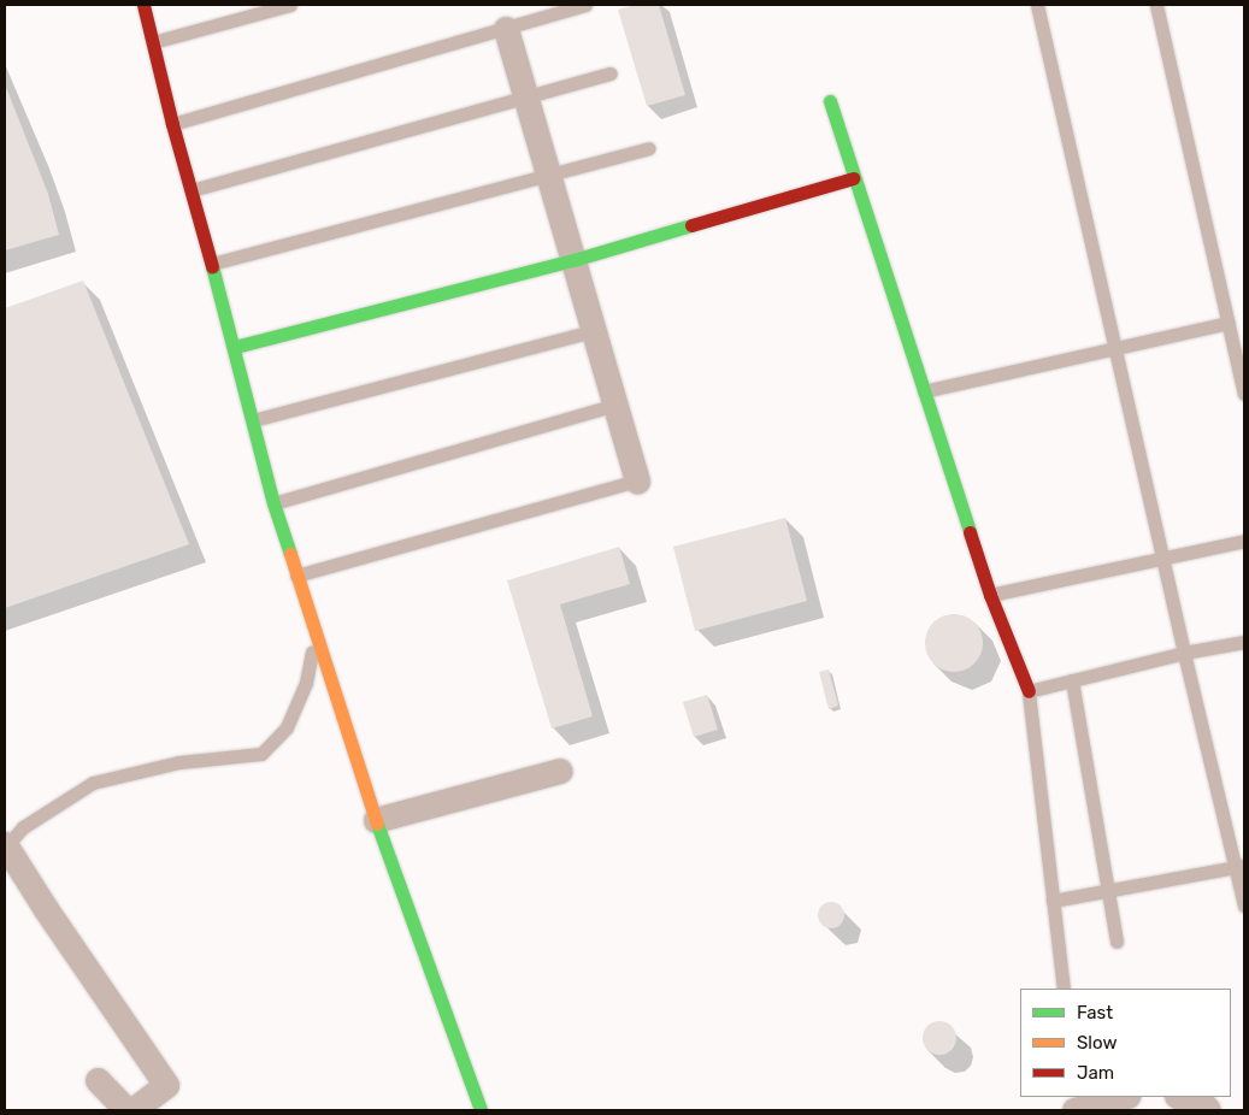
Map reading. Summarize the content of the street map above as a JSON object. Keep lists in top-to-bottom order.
{
  "legend": ["Fast", "Slow", "Jam"]
}
